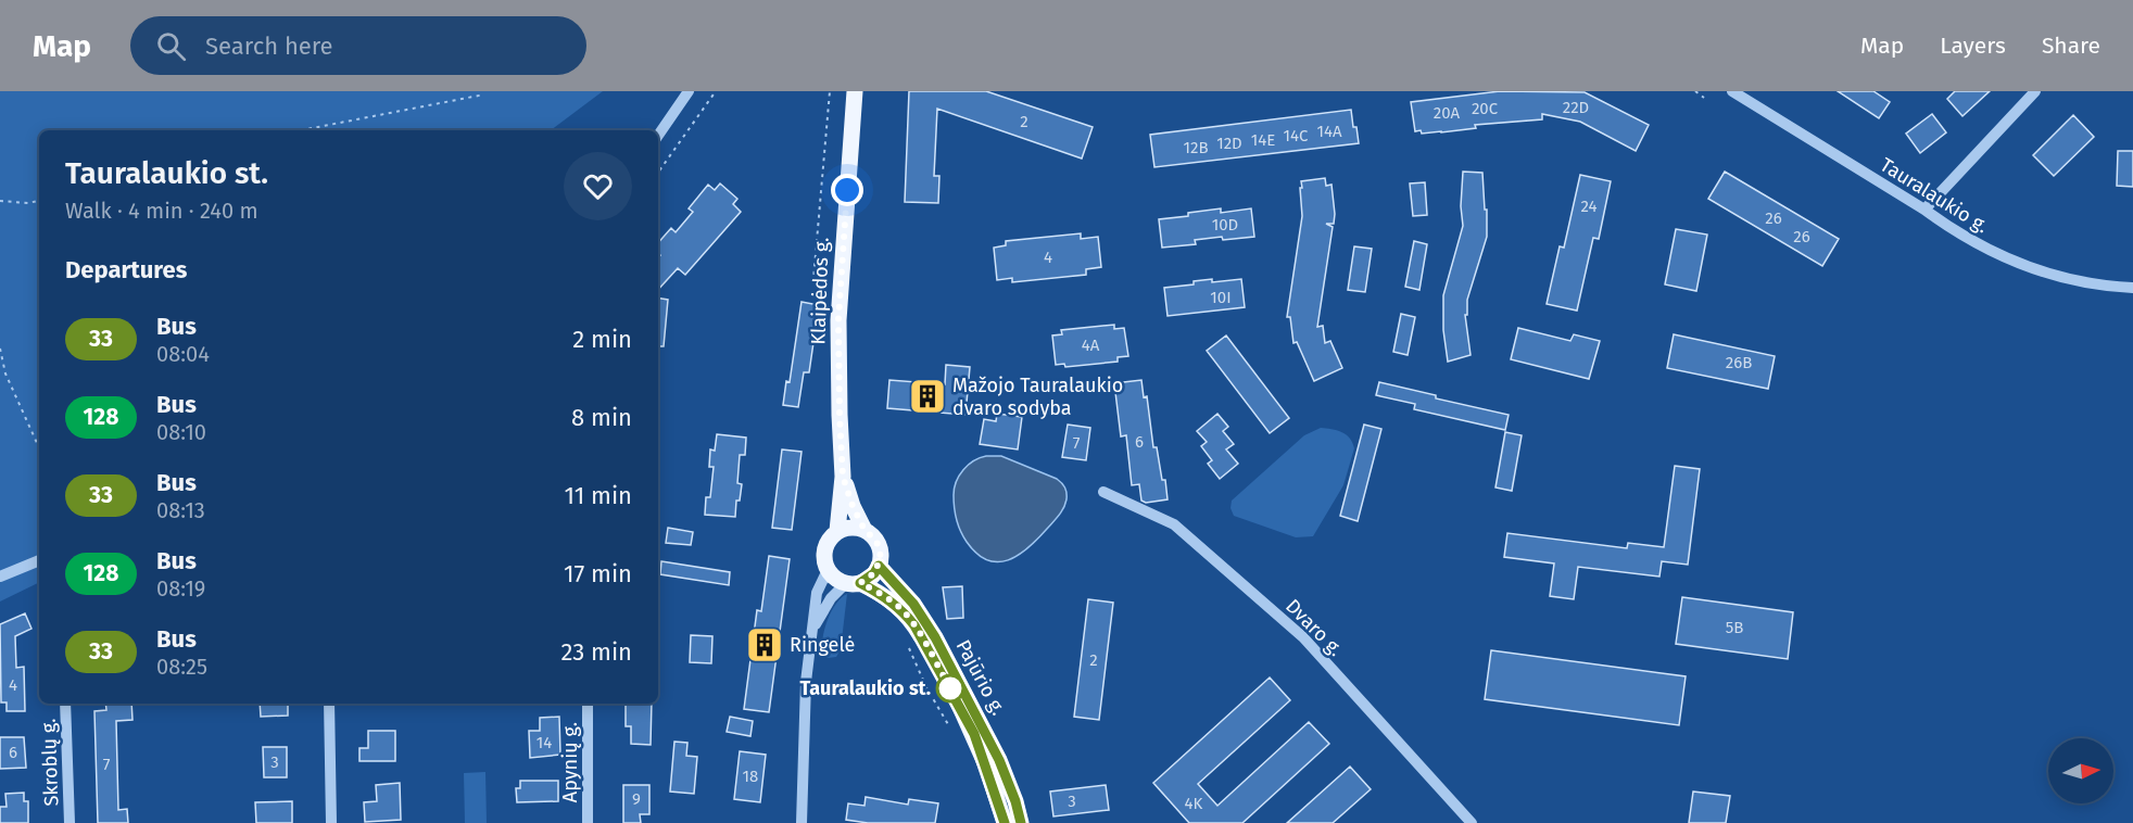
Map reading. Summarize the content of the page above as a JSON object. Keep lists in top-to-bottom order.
{
  "streets": {
    "main road": ["Klaipėdos g.", "Pajūrio g."],
    "street": [
      "Tauralaukio g.",
      "Dvaro g.",
      "Skroblų g.",
      "Apynių g."
    ]
  },
  "crossings": [
    ["Klaipėdos g.", "Pajūrio g."]
  ],
  "places": {
    "building": ["Mažojo Tauralaukio dvaro sodyba", "Ringelė"],
    "other": ["Tauralaukio st."]
  },
  "lines": ["bus line 33"],
  "house_numbers": [
    "22D",
    "20C",
    "20A",
    "2",
    "14A",
    "14C",
    "14E",
    "12D",
    "12B",
    "24",
    "26",
    "10D",
    "26",
    "4",
    "10I",
    "4A",
    "26B",
    "6",
    "7",
    "5B",
    "2",
    "4",
    "14",
    "6",
    "3",
    "7",
    "18",
    "9",
    "3",
    "4K"
  ],
  "north": "right",
  "page": {
    "header": "Map",
    "search": "Search here",
    "nav": ["Map", "Layers", "Share"],
    "heading": [
      ["Tauralaukio st.", "Walk · 4 min · 240 m"],
      "Departures"
    ],
    "list": [
      {
        "mark": "33",
        "name": "Bus",
        "note": "08:04",
        "value": "2 min"
      },
      {
        "mark": "128",
        "name": "Bus",
        "note": "08:10",
        "value": "8 min"
      },
      {
        "mark": "33",
        "name": "Bus",
        "note": "08:13",
        "value": "11 min"
      },
      {
        "mark": "128",
        "name": "Bus",
        "note": "08:19",
        "value": "17 min"
      },
      {
        "mark": "33",
        "name": "Bus",
        "note": "08:25",
        "value": "23 min"
      }
    ]
  }
}
